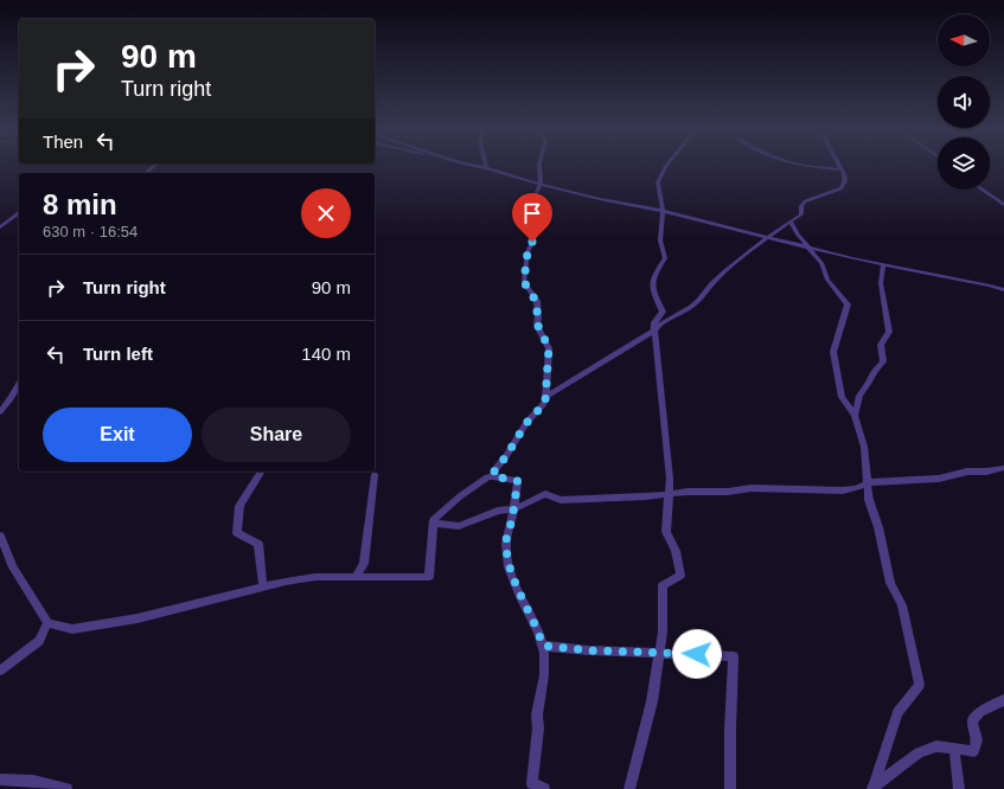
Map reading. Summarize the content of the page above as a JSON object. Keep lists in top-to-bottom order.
{
  "north": "left",
  "page": {
    "turn": ["90 m", "Turn right"],
    "then": "Then",
    "heading": ["8 min", "630 m · 16:54"],
    "list": [
      {
        "name": "Turn right",
        "value": "90 m"
      },
      {
        "name": "Turn left",
        "value": "140 m"
      }
    ],
    "buttons": ["Exit", "Share"]
  }
}
